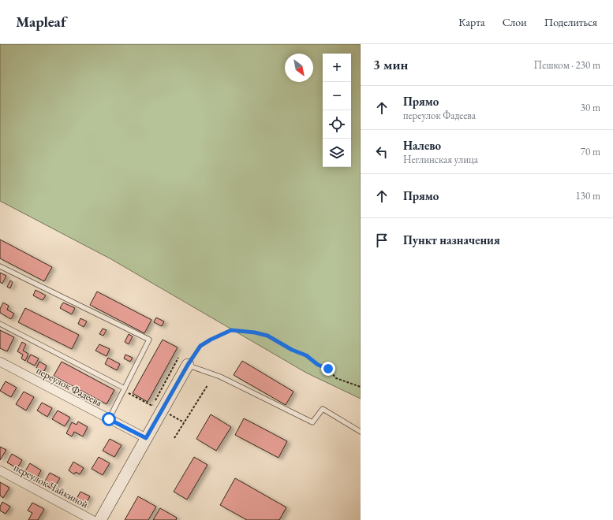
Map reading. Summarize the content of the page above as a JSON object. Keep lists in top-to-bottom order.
{
  "streets": {
    "street": ["переулок Фадеева", "переулок Чайкиной"]
  },
  "north": "bottom right",
  "page": {
    "header": "Mapleaf",
    "nav": ["Карта", "Слои", "Поделиться"],
    "heading": ["3 мин", "Пешком · 230 m"],
    "map_buttons": ["+", "−"],
    "list": [
      ["Прямо", "переулок Фадеева", "30 m"],
      ["Налево", "Неглинская улица", "70 m"],
      ["Прямо", "130 m"],
      "Пункт назначения"
    ]
  }
}
